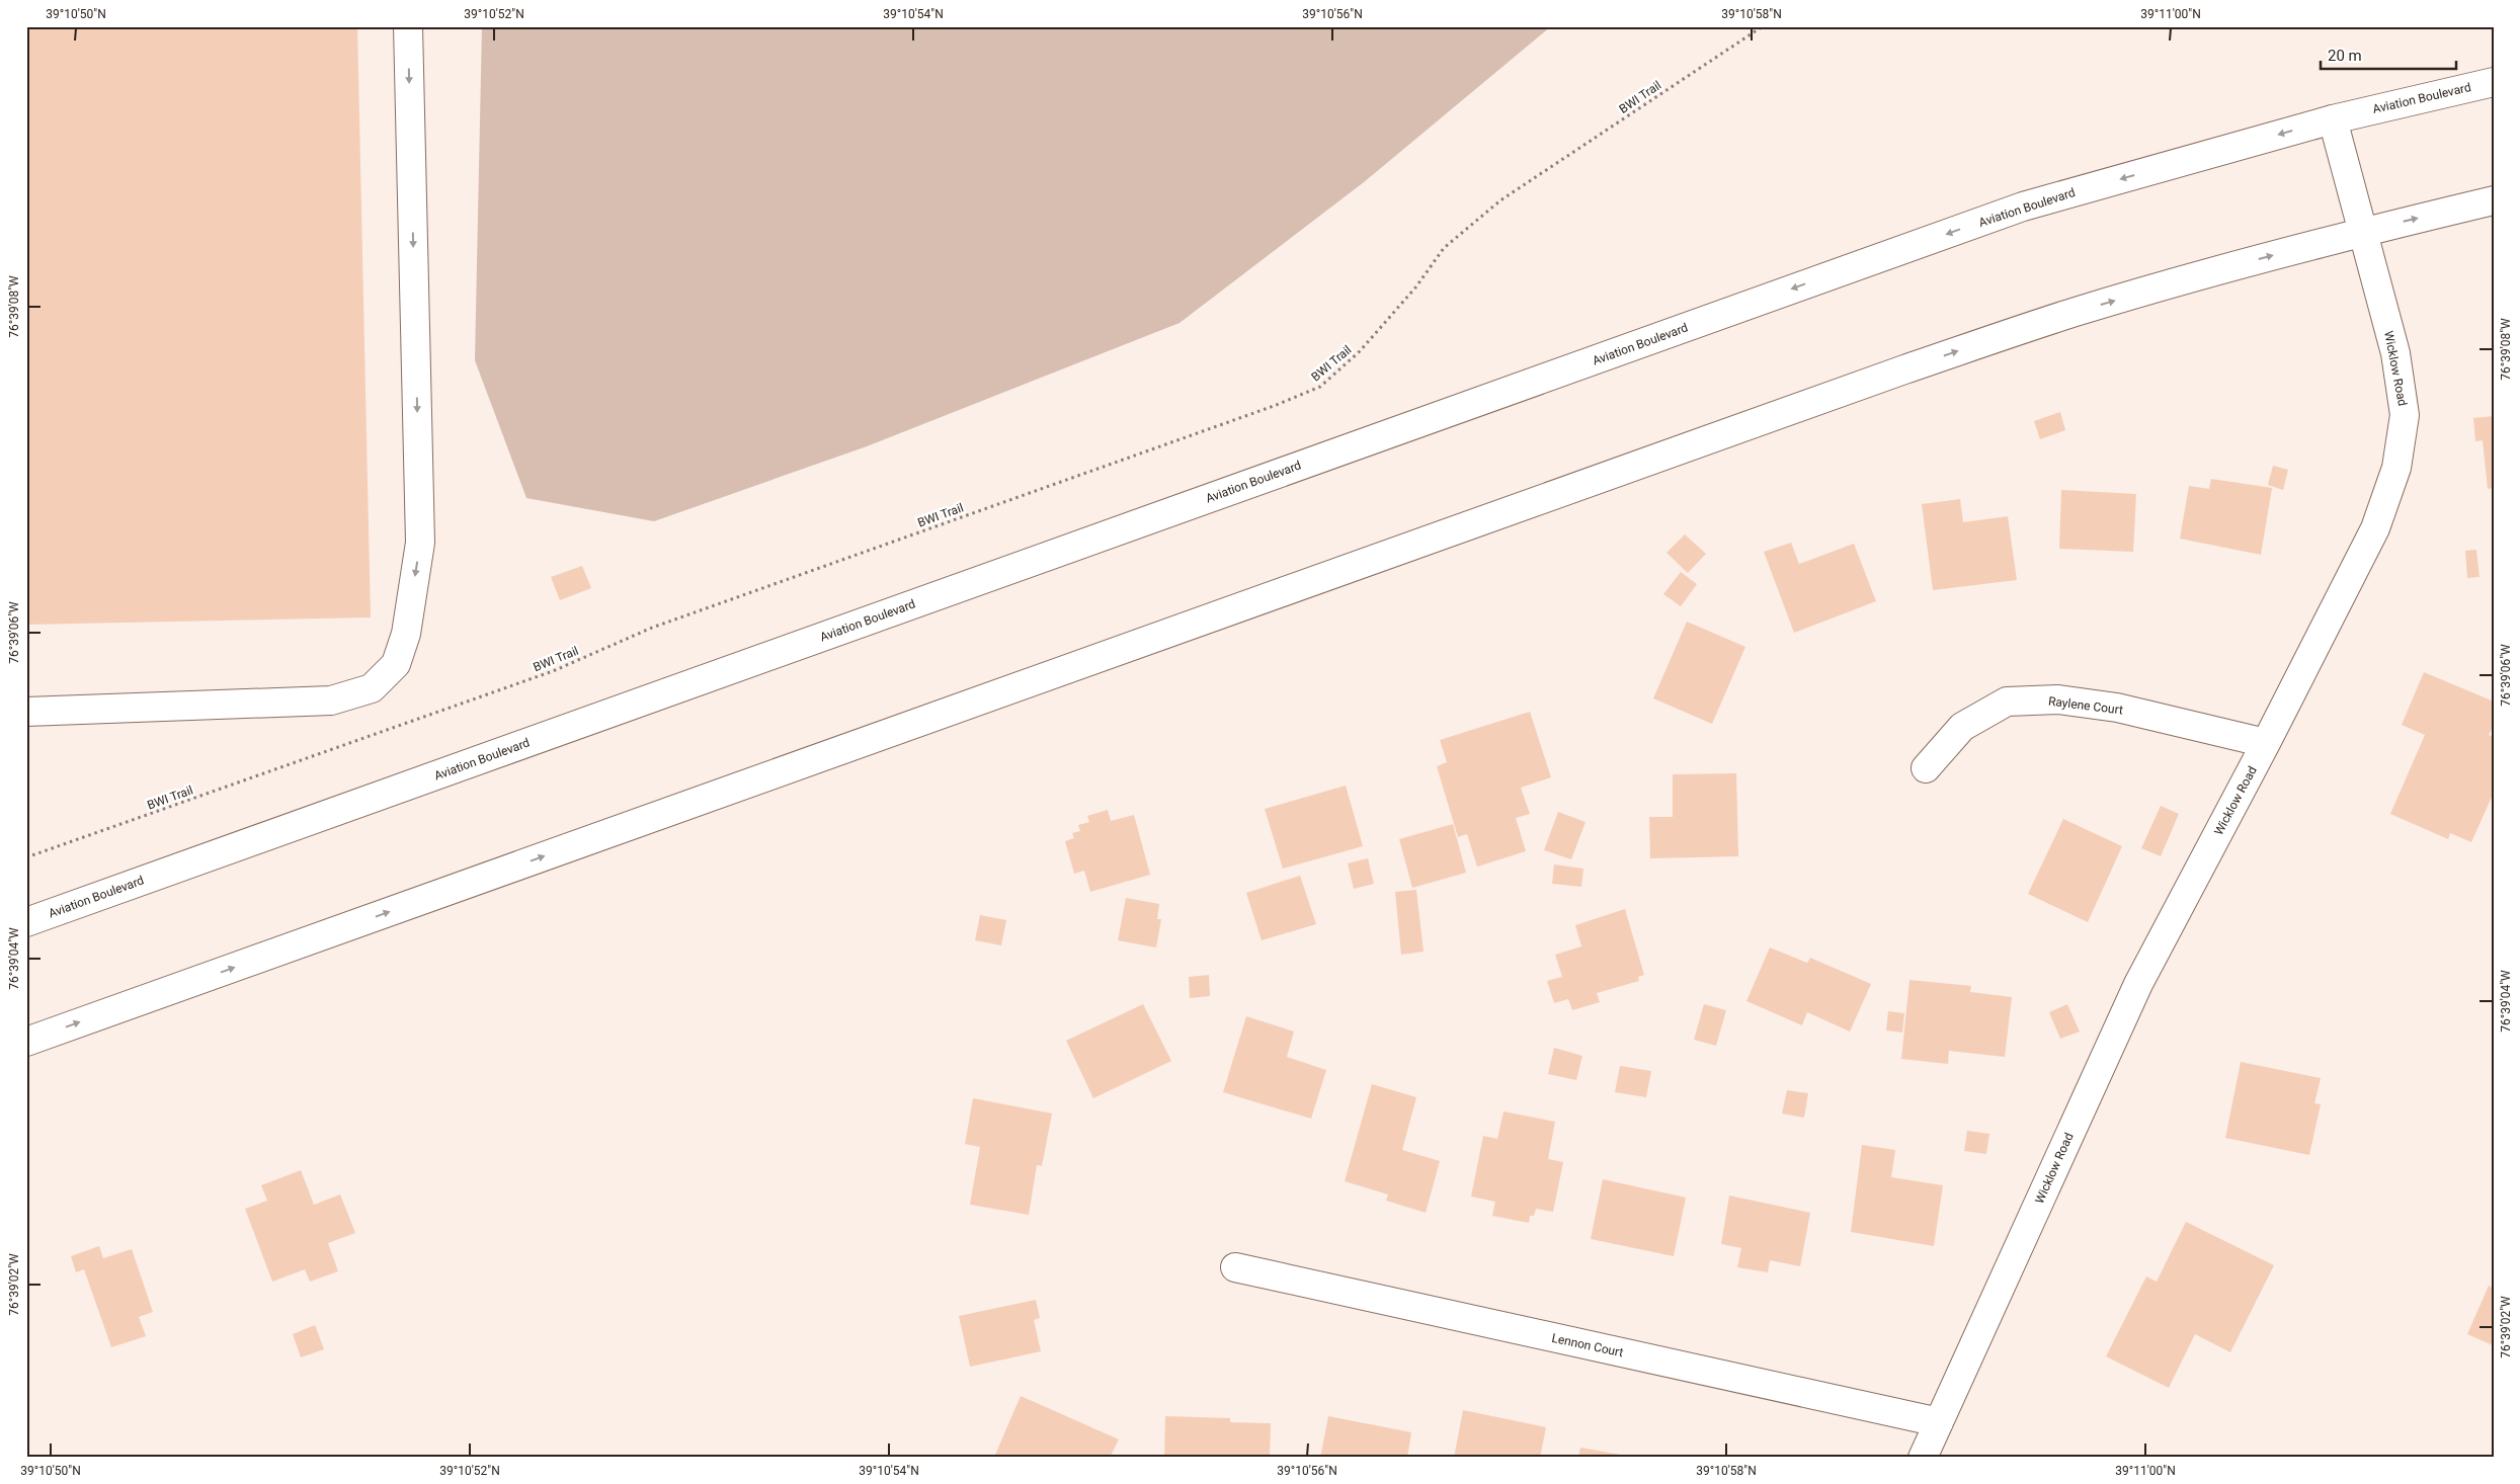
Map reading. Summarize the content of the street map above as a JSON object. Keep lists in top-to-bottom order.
{
  "streets": {
    "main road": [
      "Aviation Boulevard",
      "Wicklow Road",
      "Raylene Court",
      "Lennon Court"
    ],
    "path": ["BWI Trail"]
  },
  "crossings": [
    ["Aviation Boulevard", "Wicklow Road"],
    ["Wicklow Road", "Raylene Court"],
    ["Wicklow Road", "Lennon Court"]
  ],
  "scale_bar": "20 m",
  "coordinates": [
    "39°10'50\"N",
    "39°10'52\"N",
    "39°10'54\"N",
    "39°10'56\"N",
    "39°10'58\"N",
    "39°11'00\"N",
    "76°39'08\"W",
    "76°39'06\"W",
    "76°39'04\"W",
    "76°39'02\"W"
  ]
}
